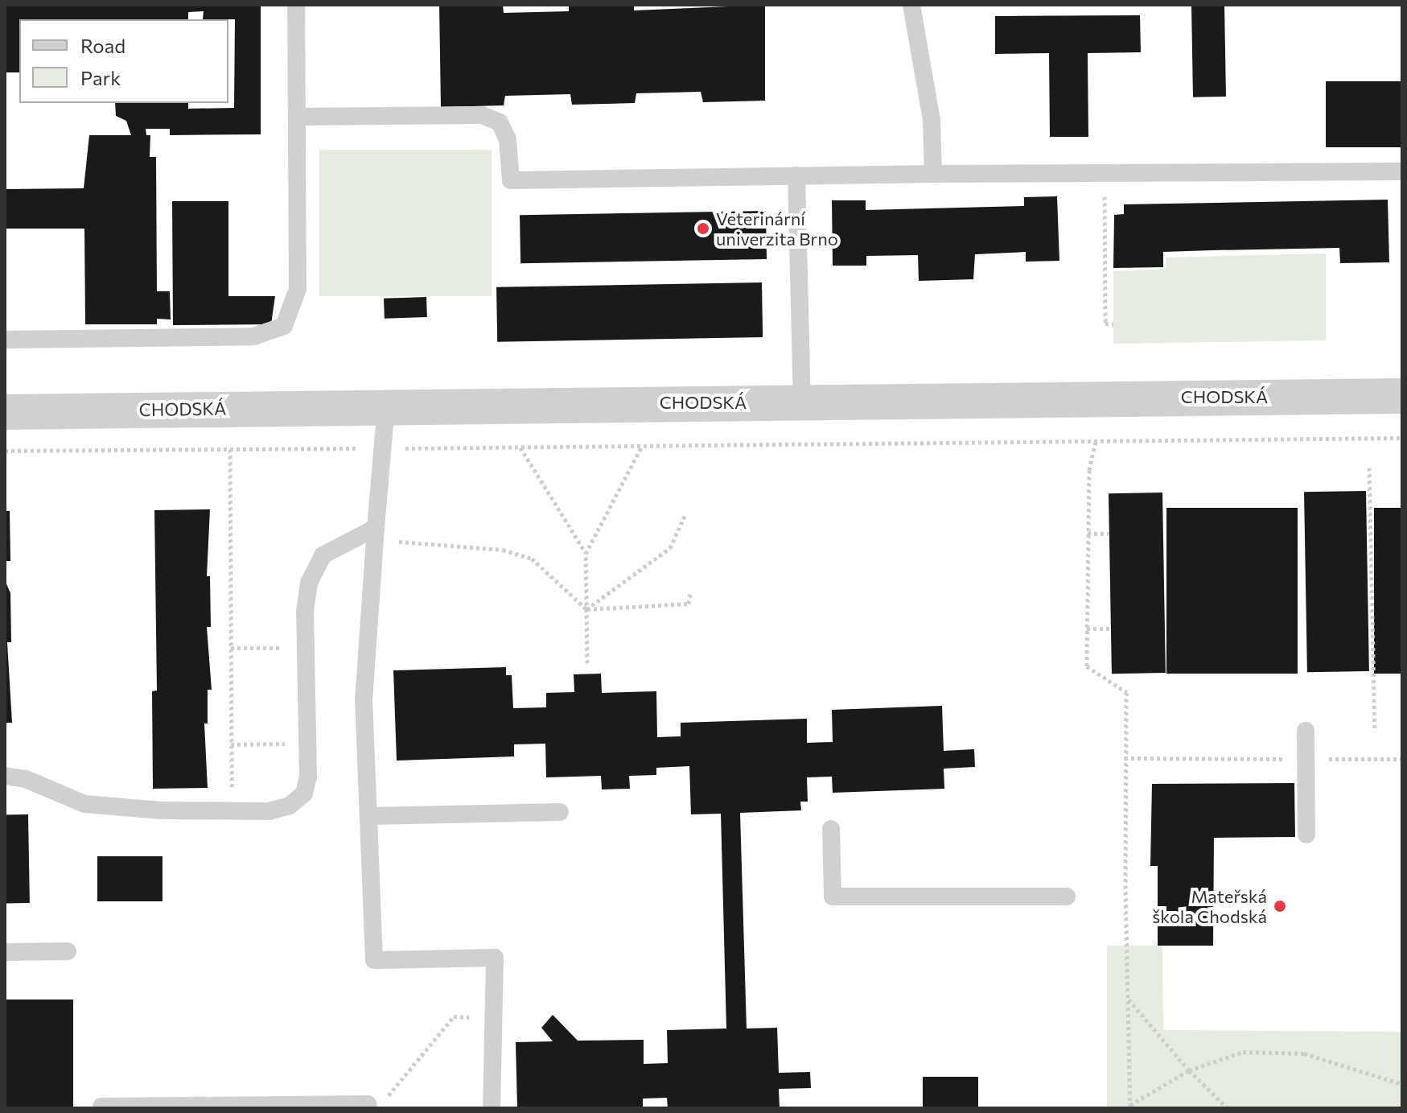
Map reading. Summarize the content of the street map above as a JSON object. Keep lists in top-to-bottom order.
{
  "streets": {
    "street": ["CHODSKÁ"]
  },
  "places": ["Veterinární univerzita Brno", "Mateřská škola Chodská"],
  "legend": ["Road", "Park"]
}
